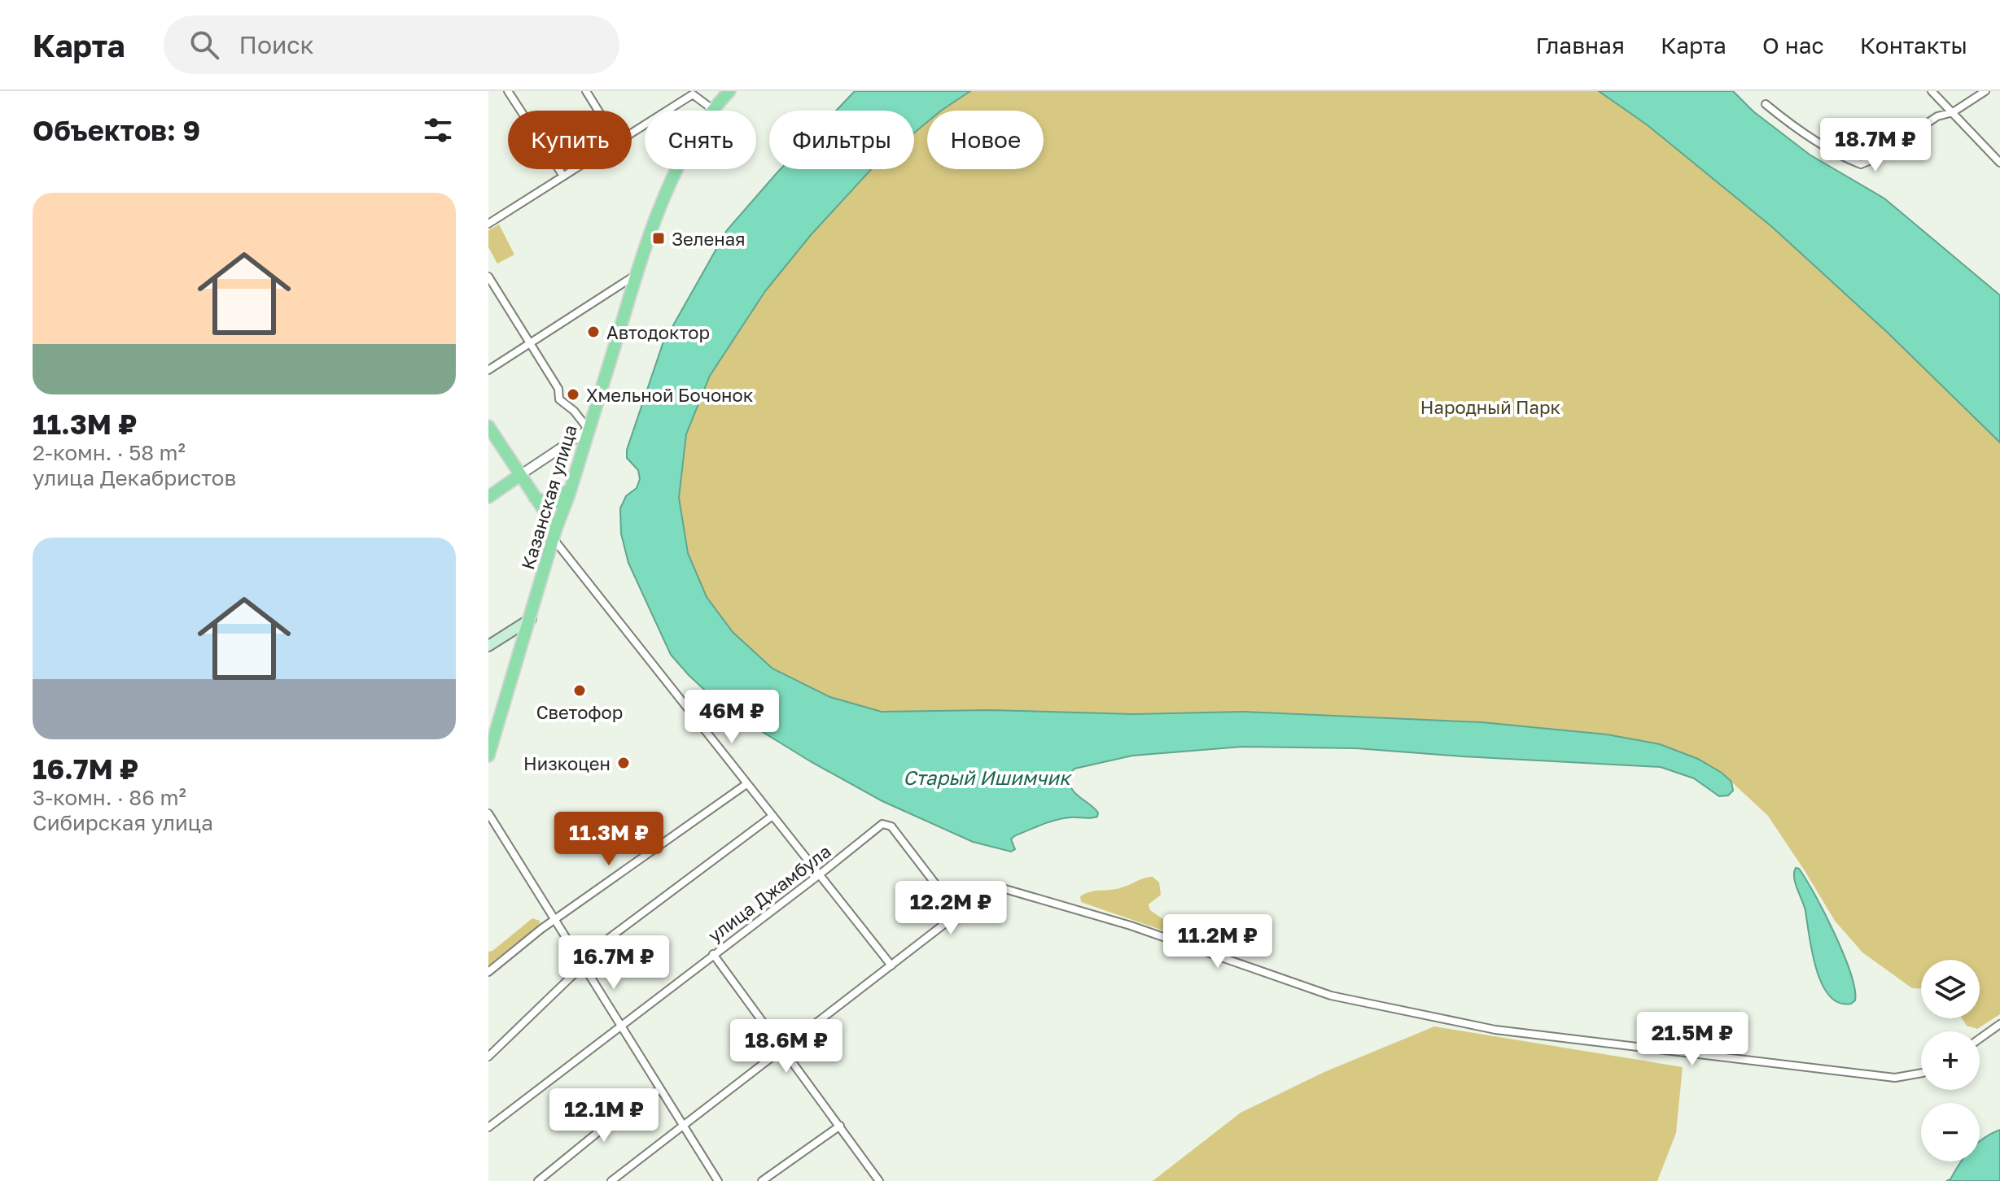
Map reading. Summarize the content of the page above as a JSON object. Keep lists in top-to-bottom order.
{
  "streets": {
    "main road": ["Казанская улица"],
    "street": ["улица Джамбула"]
  },
  "water": ["Старый Ишимчик"],
  "parks": ["Народный Парк"],
  "places": {
    "transit": ["Зеленая"],
    "other": [
      "Автодоктор",
      "Хмельной Бочонок",
      "Светофор",
      "Низкоцен"
    ]
  },
  "page": {
    "header": "Карта",
    "search": "Поиск",
    "nav": [
      "Главная",
      "Карта",
      "О нас",
      "Контакты"
    ],
    "heading": "Объектов: 9",
    "chip": [
      "Купить",
      "Снять",
      "Фильтры",
      "Новое"
    ],
    "price": [
      "18.7M ₽",
      "46M ₽",
      "11.3M ₽",
      "12.2M ₽",
      "11.2M ₽",
      "16.7M ₽",
      "21.5M ₽",
      "18.6M ₽",
      "12.1M ₽"
    ],
    "list": [
      {
        "name": "11.3M ₽",
        "note": "2-комн. · 58 m² · улица Декабристов"
      },
      {
        "name": "16.7M ₽",
        "note": "3-комн. · 86 m² · Сибирская улица"
      }
    ],
    "map_buttons": ["+", "−"]
  }
}
